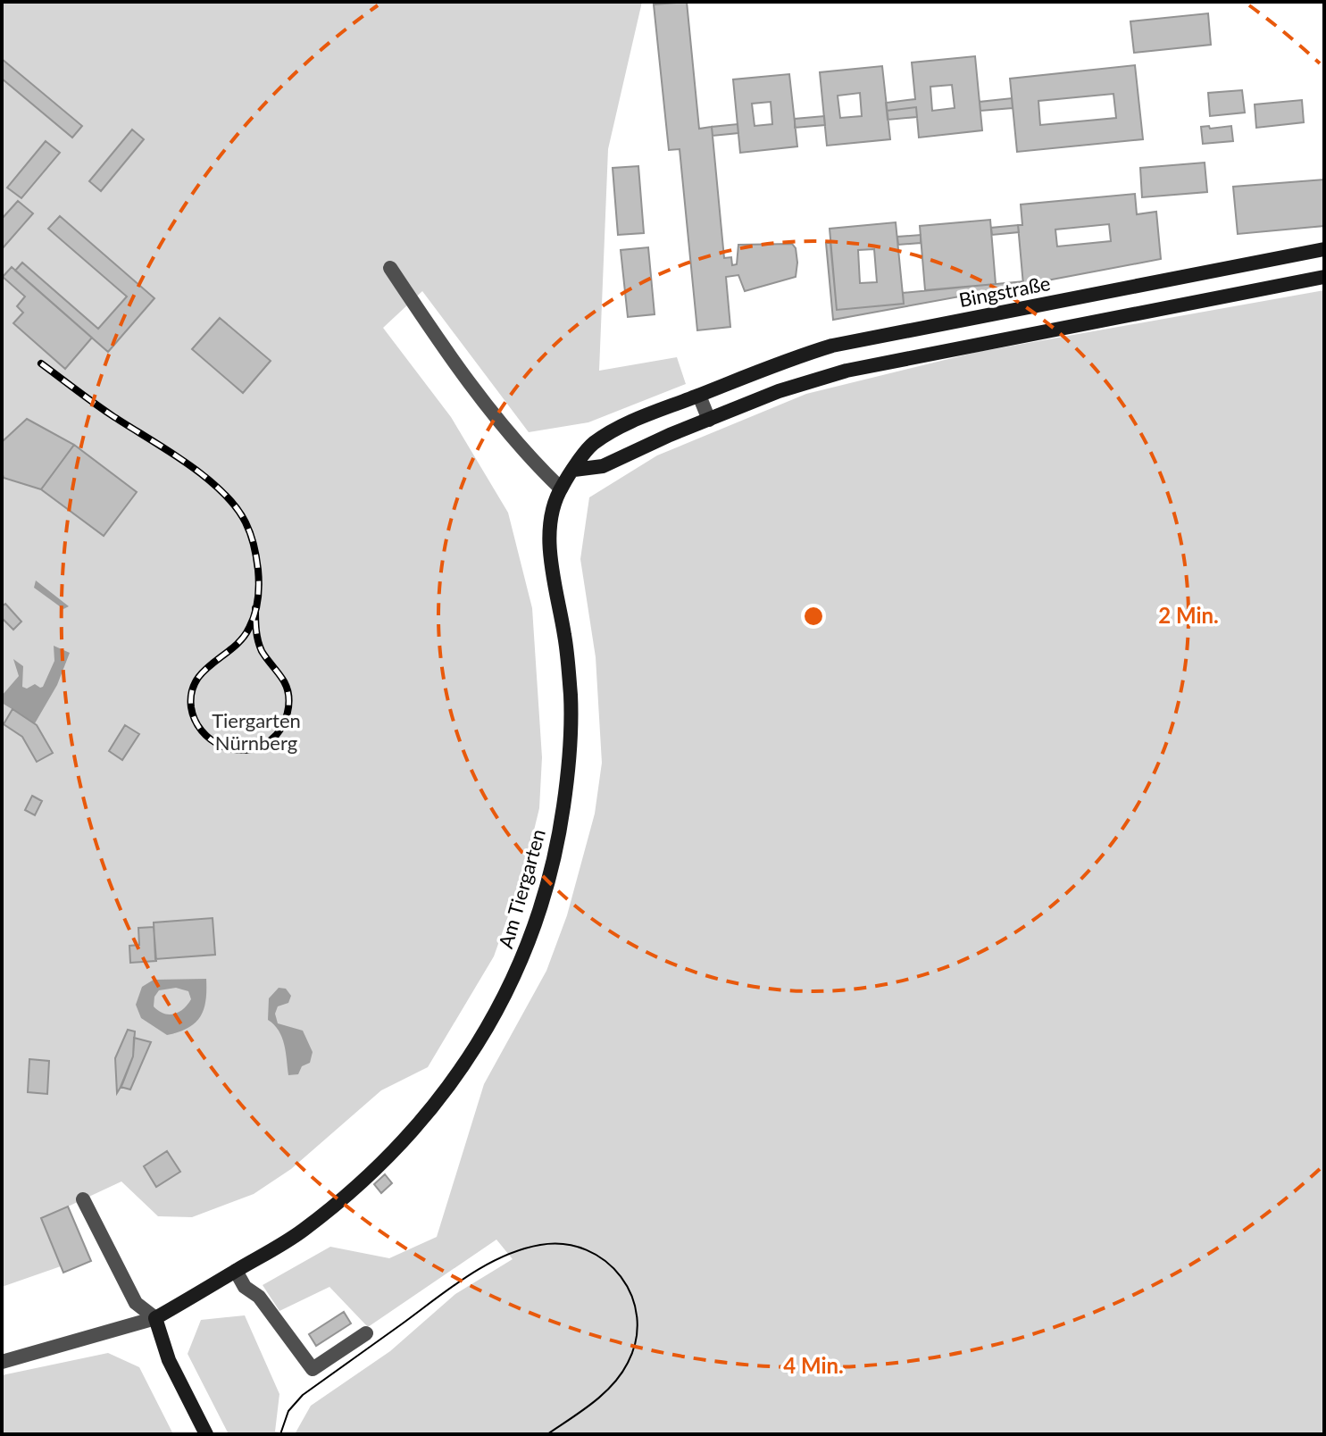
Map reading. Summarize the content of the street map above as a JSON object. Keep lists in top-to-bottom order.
{
  "streets": {
    "street": ["Bingstraße", "Am Tiergarten"]
  },
  "crossings": [
    ["Bingstraße", "Am Tiergarten"]
  ],
  "parks": ["Tiergarten Nürnberg"],
  "rings": ["2 Min.", "4 Min."]
}
